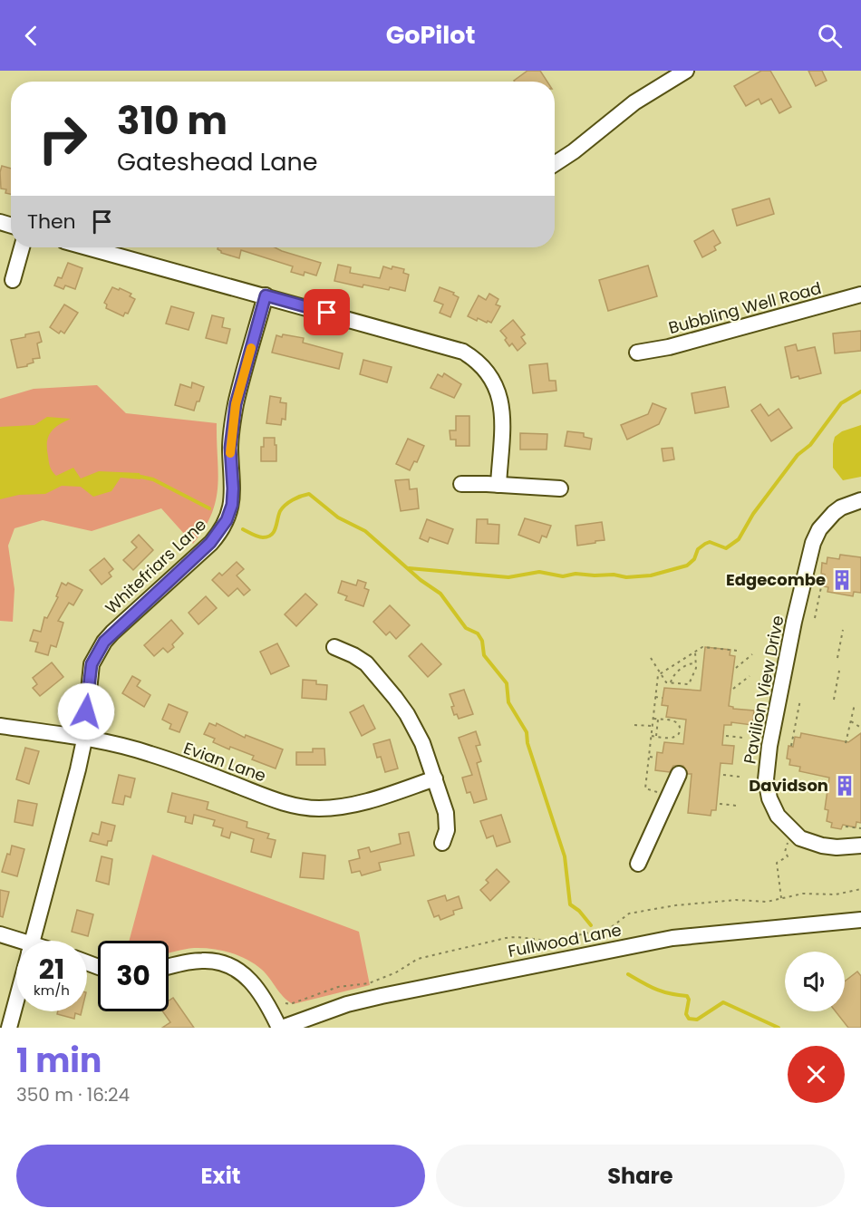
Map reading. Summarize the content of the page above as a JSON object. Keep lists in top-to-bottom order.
{
  "streets": {
    "street": [
      "Bubbling Well Road",
      "Whitefriars Lane",
      "Pavilion View Drive",
      "Evian Lane",
      "Fullwood Lane"
    ]
  },
  "crossings": [
    ["Whitefriars Lane", "Evian Lane"]
  ],
  "places": {
    "building": ["Edgecombe", "Davidson"]
  },
  "page": {
    "header": "GoPilot",
    "turn": ["310 m", "Gateshead Lane"],
    "then": "Then",
    "speed": "21 km/h",
    "limit": "30",
    "heading": ["1 min", "350 m · 16:24"],
    "buttons": ["Exit", "Share"]
  }
}
